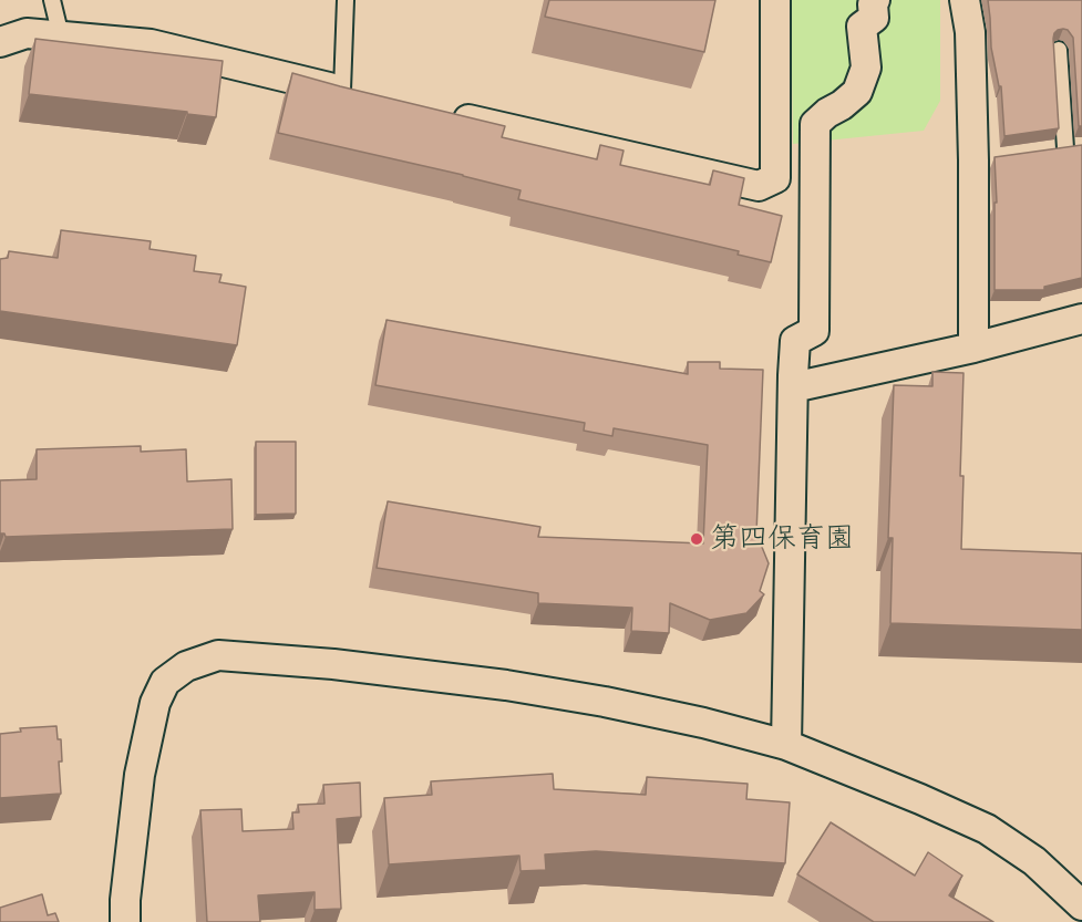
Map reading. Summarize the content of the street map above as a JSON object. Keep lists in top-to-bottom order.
{
  "places": ["第四保育園"]
}
